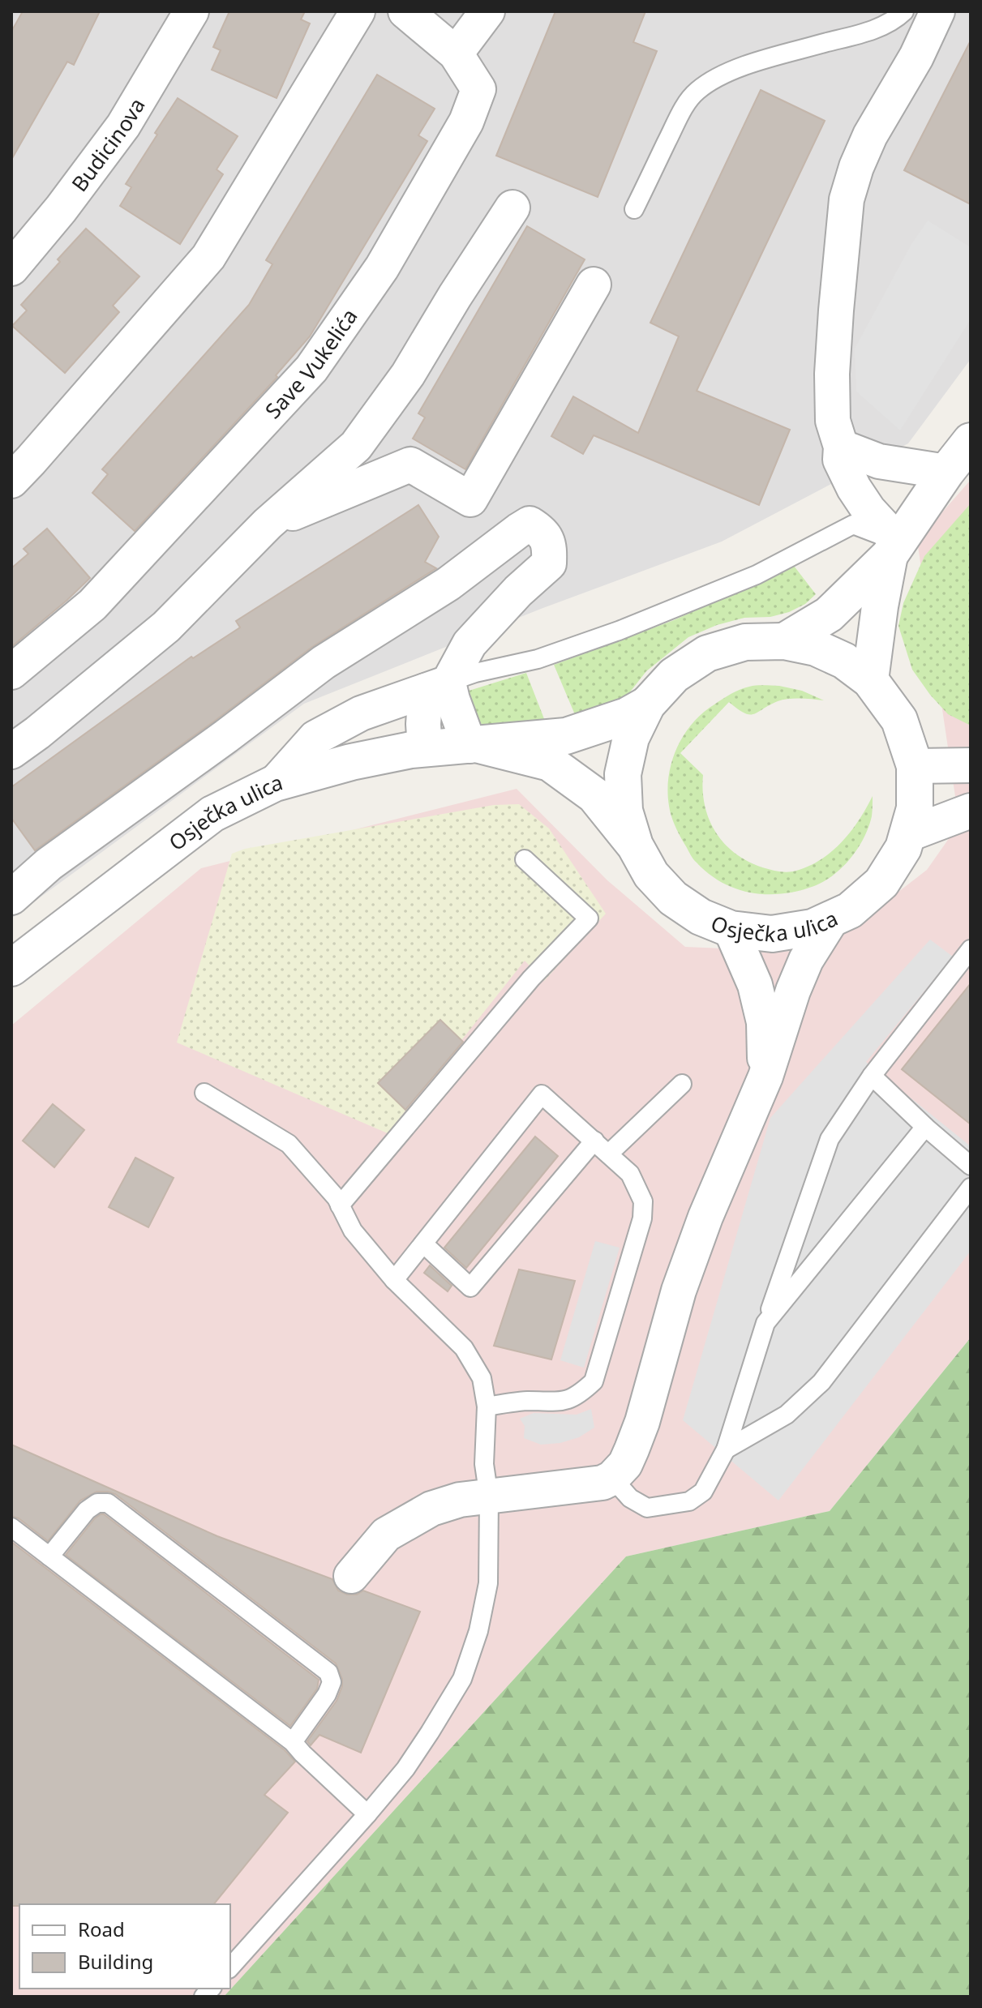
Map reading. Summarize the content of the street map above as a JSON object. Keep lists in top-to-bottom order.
{
  "streets": {
    "street": ["Budicinova", "Save Vukelića", "Osječka ulica"]
  },
  "legend": ["Road", "Building"]
}
